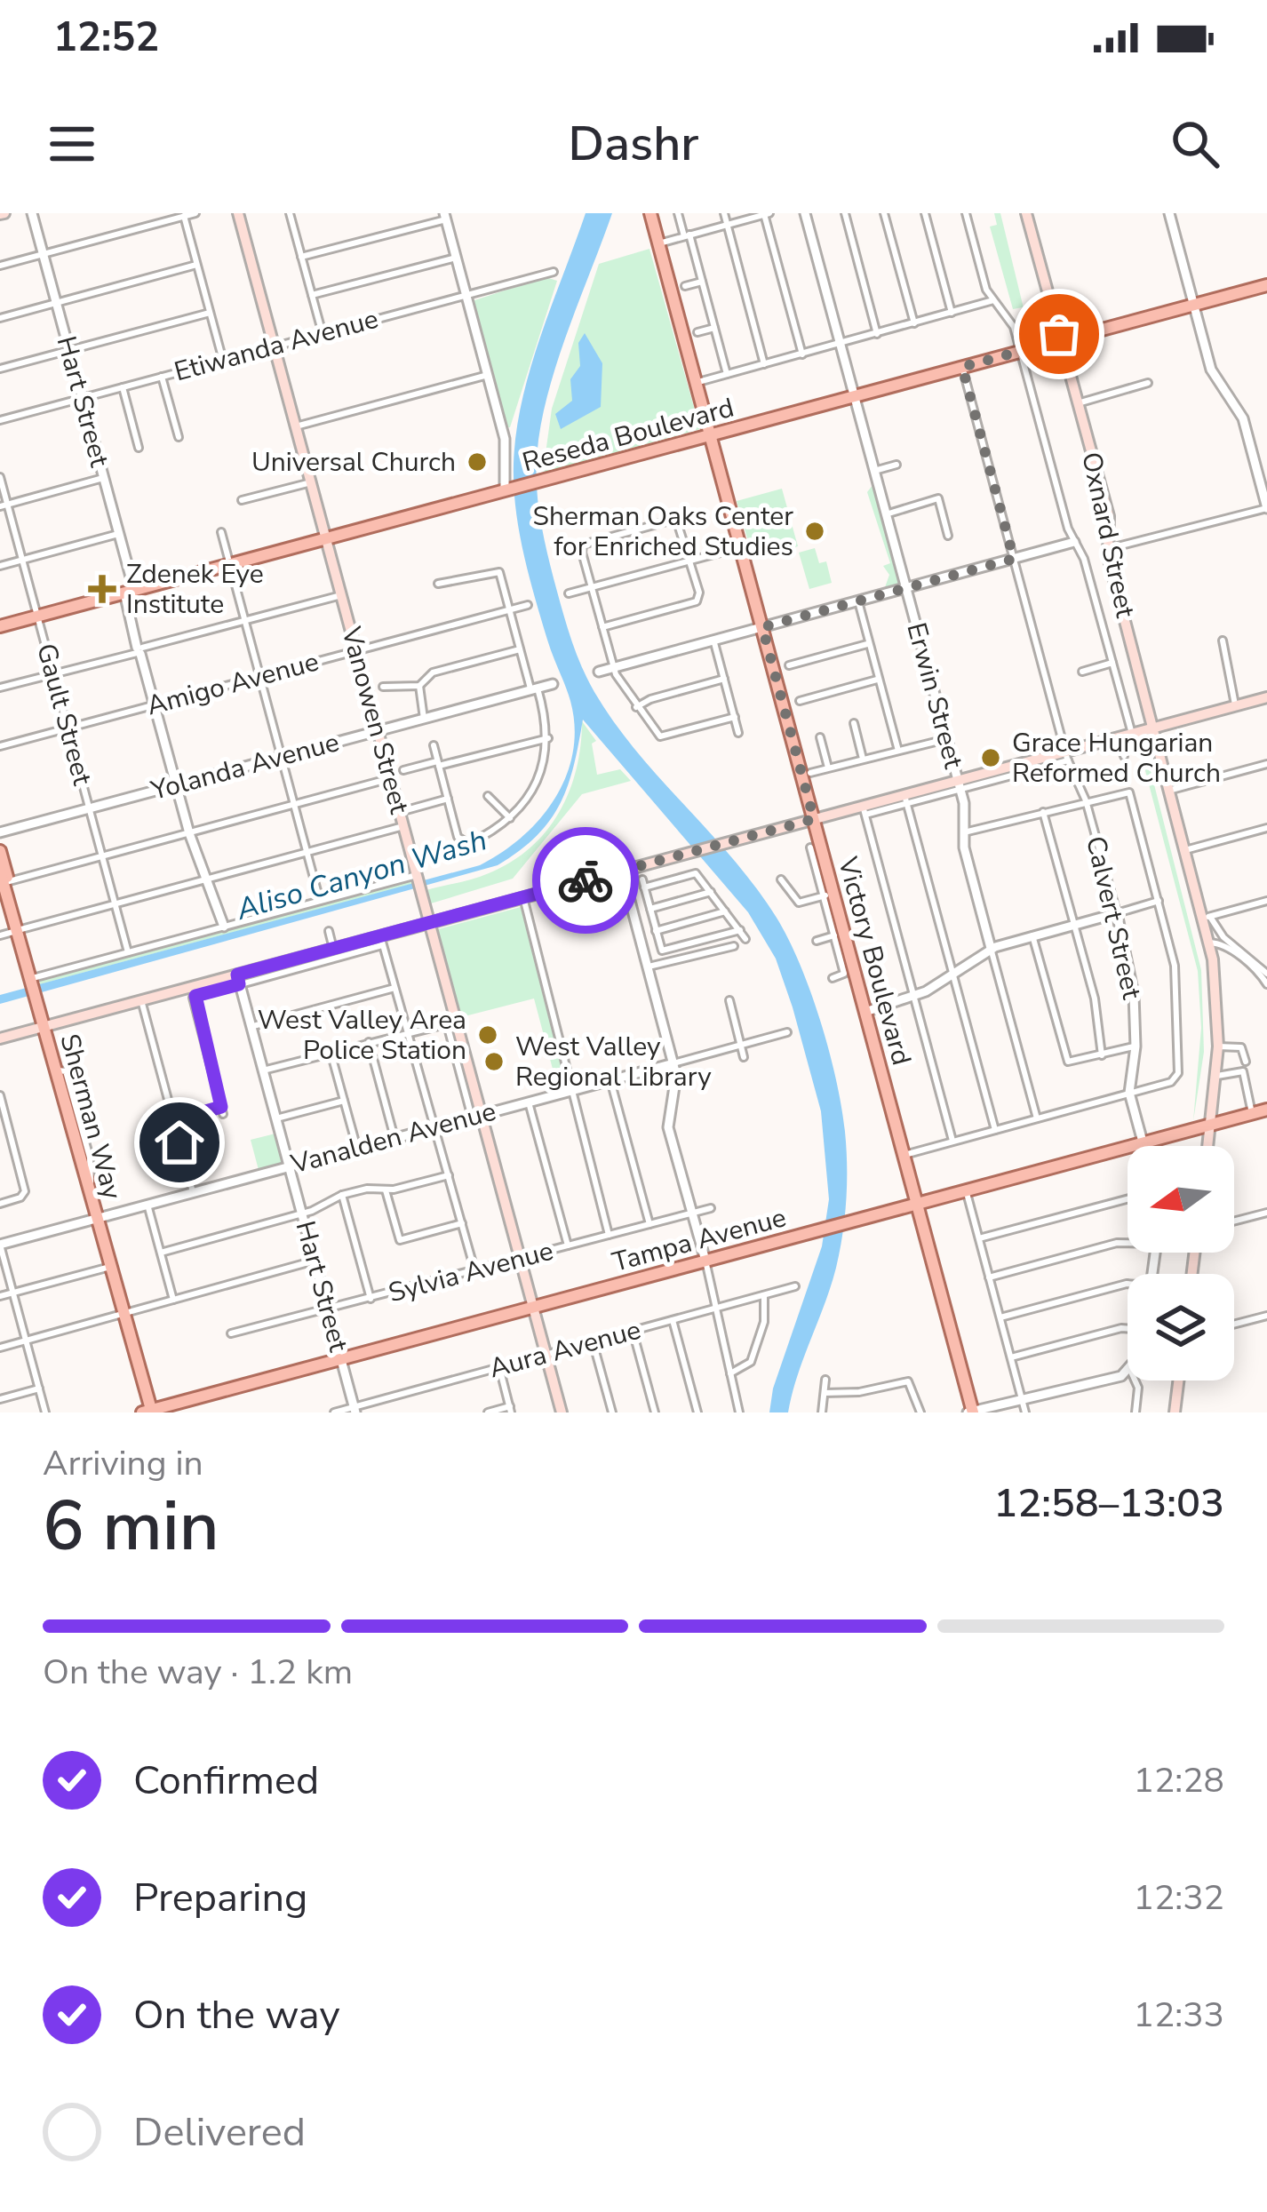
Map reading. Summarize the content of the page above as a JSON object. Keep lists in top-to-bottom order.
{
  "streets": {
    "main road": [
      "Reseda Boulevard",
      "Oxnard Street",
      "Vanowen Street",
      "Victory Boulevard",
      "Sherman Way",
      "Tampa Avenue"
    ],
    "street": [
      "Etiwanda Avenue",
      "Hart Street",
      "Amigo Avenue",
      "Erwin Street",
      "Gault Street",
      "Yolanda Avenue",
      "Calvert Street",
      "Vanalden Avenue",
      "Sylvia Avenue",
      "Aura Avenue"
    ]
  },
  "crossings": [
    ["Etiwanda Avenue", "Hart Street"],
    ["Etiwanda Avenue", "Vanowen Street"],
    ["Hart Street", "Reseda Boulevard"],
    ["Hart Street", "Amigo Avenue"],
    ["Hart Street", "Yolanda Avenue"],
    ["Hart Street", "Vanalden Avenue"],
    ["Hart Street", "Tampa Avenue"],
    ["Hart Street", "Sylvia Avenue"],
    ["Hart Street", "Aura Avenue"],
    ["Reseda Boulevard", "Oxnard Street"],
    ["Reseda Boulevard", "Erwin Street"],
    ["Reseda Boulevard", "Gault Street"],
    ["Reseda Boulevard", "Vanowen Street"],
    ["Reseda Boulevard", "Calvert Street"],
    ["Reseda Boulevard", "Victory Boulevard"],
    ["Amigo Avenue", "Gault Street"],
    ["Amigo Avenue", "Vanowen Street"],
    ["Gault Street", "Yolanda Avenue"],
    ["Vanowen Street", "Yolanda Avenue"],
    ["Vanowen Street", "Vanalden Avenue"],
    ["Vanowen Street", "Tampa Avenue"],
    ["Vanowen Street", "Sylvia Avenue"],
    ["Vanowen Street", "Aura Avenue"],
    ["Calvert Street", "Tampa Avenue"],
    ["Victory Boulevard", "Tampa Avenue"],
    ["Sherman Way", "Vanalden Avenue"],
    ["Sherman Way", "Tampa Avenue"]
  ],
  "water": ["Aliso Canyon Wash"],
  "places": {
    "other": [
      "Universal Church",
      "Sherman Oaks Center for Enriched Studies",
      "Grace Hungarian Reformed Church",
      "West Valley Area Police Station",
      "West Valley Regional Library"
    ],
    "health": ["Zdenek Eye Institute"]
  },
  "north": "left",
  "page": {
    "status": "12:52",
    "header": "Dashr",
    "heading": ["6 min", "Arriving in", "12:58–13:03"],
    "bar": "On the way · 1.2 km",
    "list": [
      ["Confirmed", "12:28"],
      ["Preparing", "12:32"],
      ["On the way", "12:33"],
      "Delivered"
    ]
  }
}
